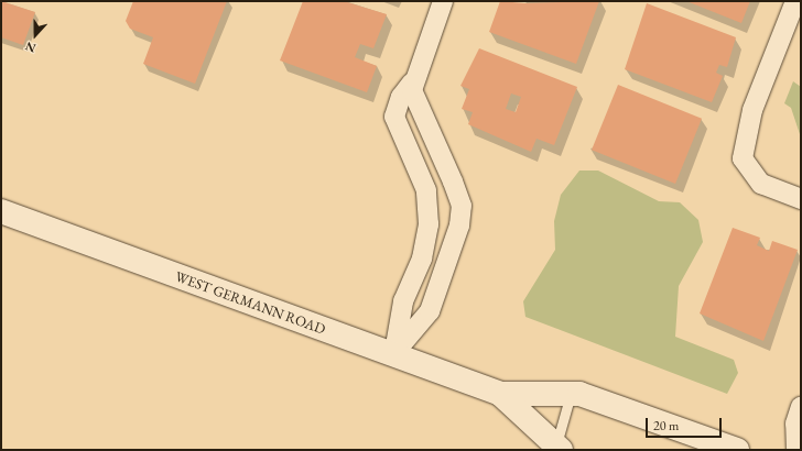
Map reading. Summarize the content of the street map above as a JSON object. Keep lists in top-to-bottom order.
{
  "streets": {
    "main road": ["WEST GERMANN ROAD"]
  },
  "scale_bar": "20 m",
  "north": "bottom"
}
